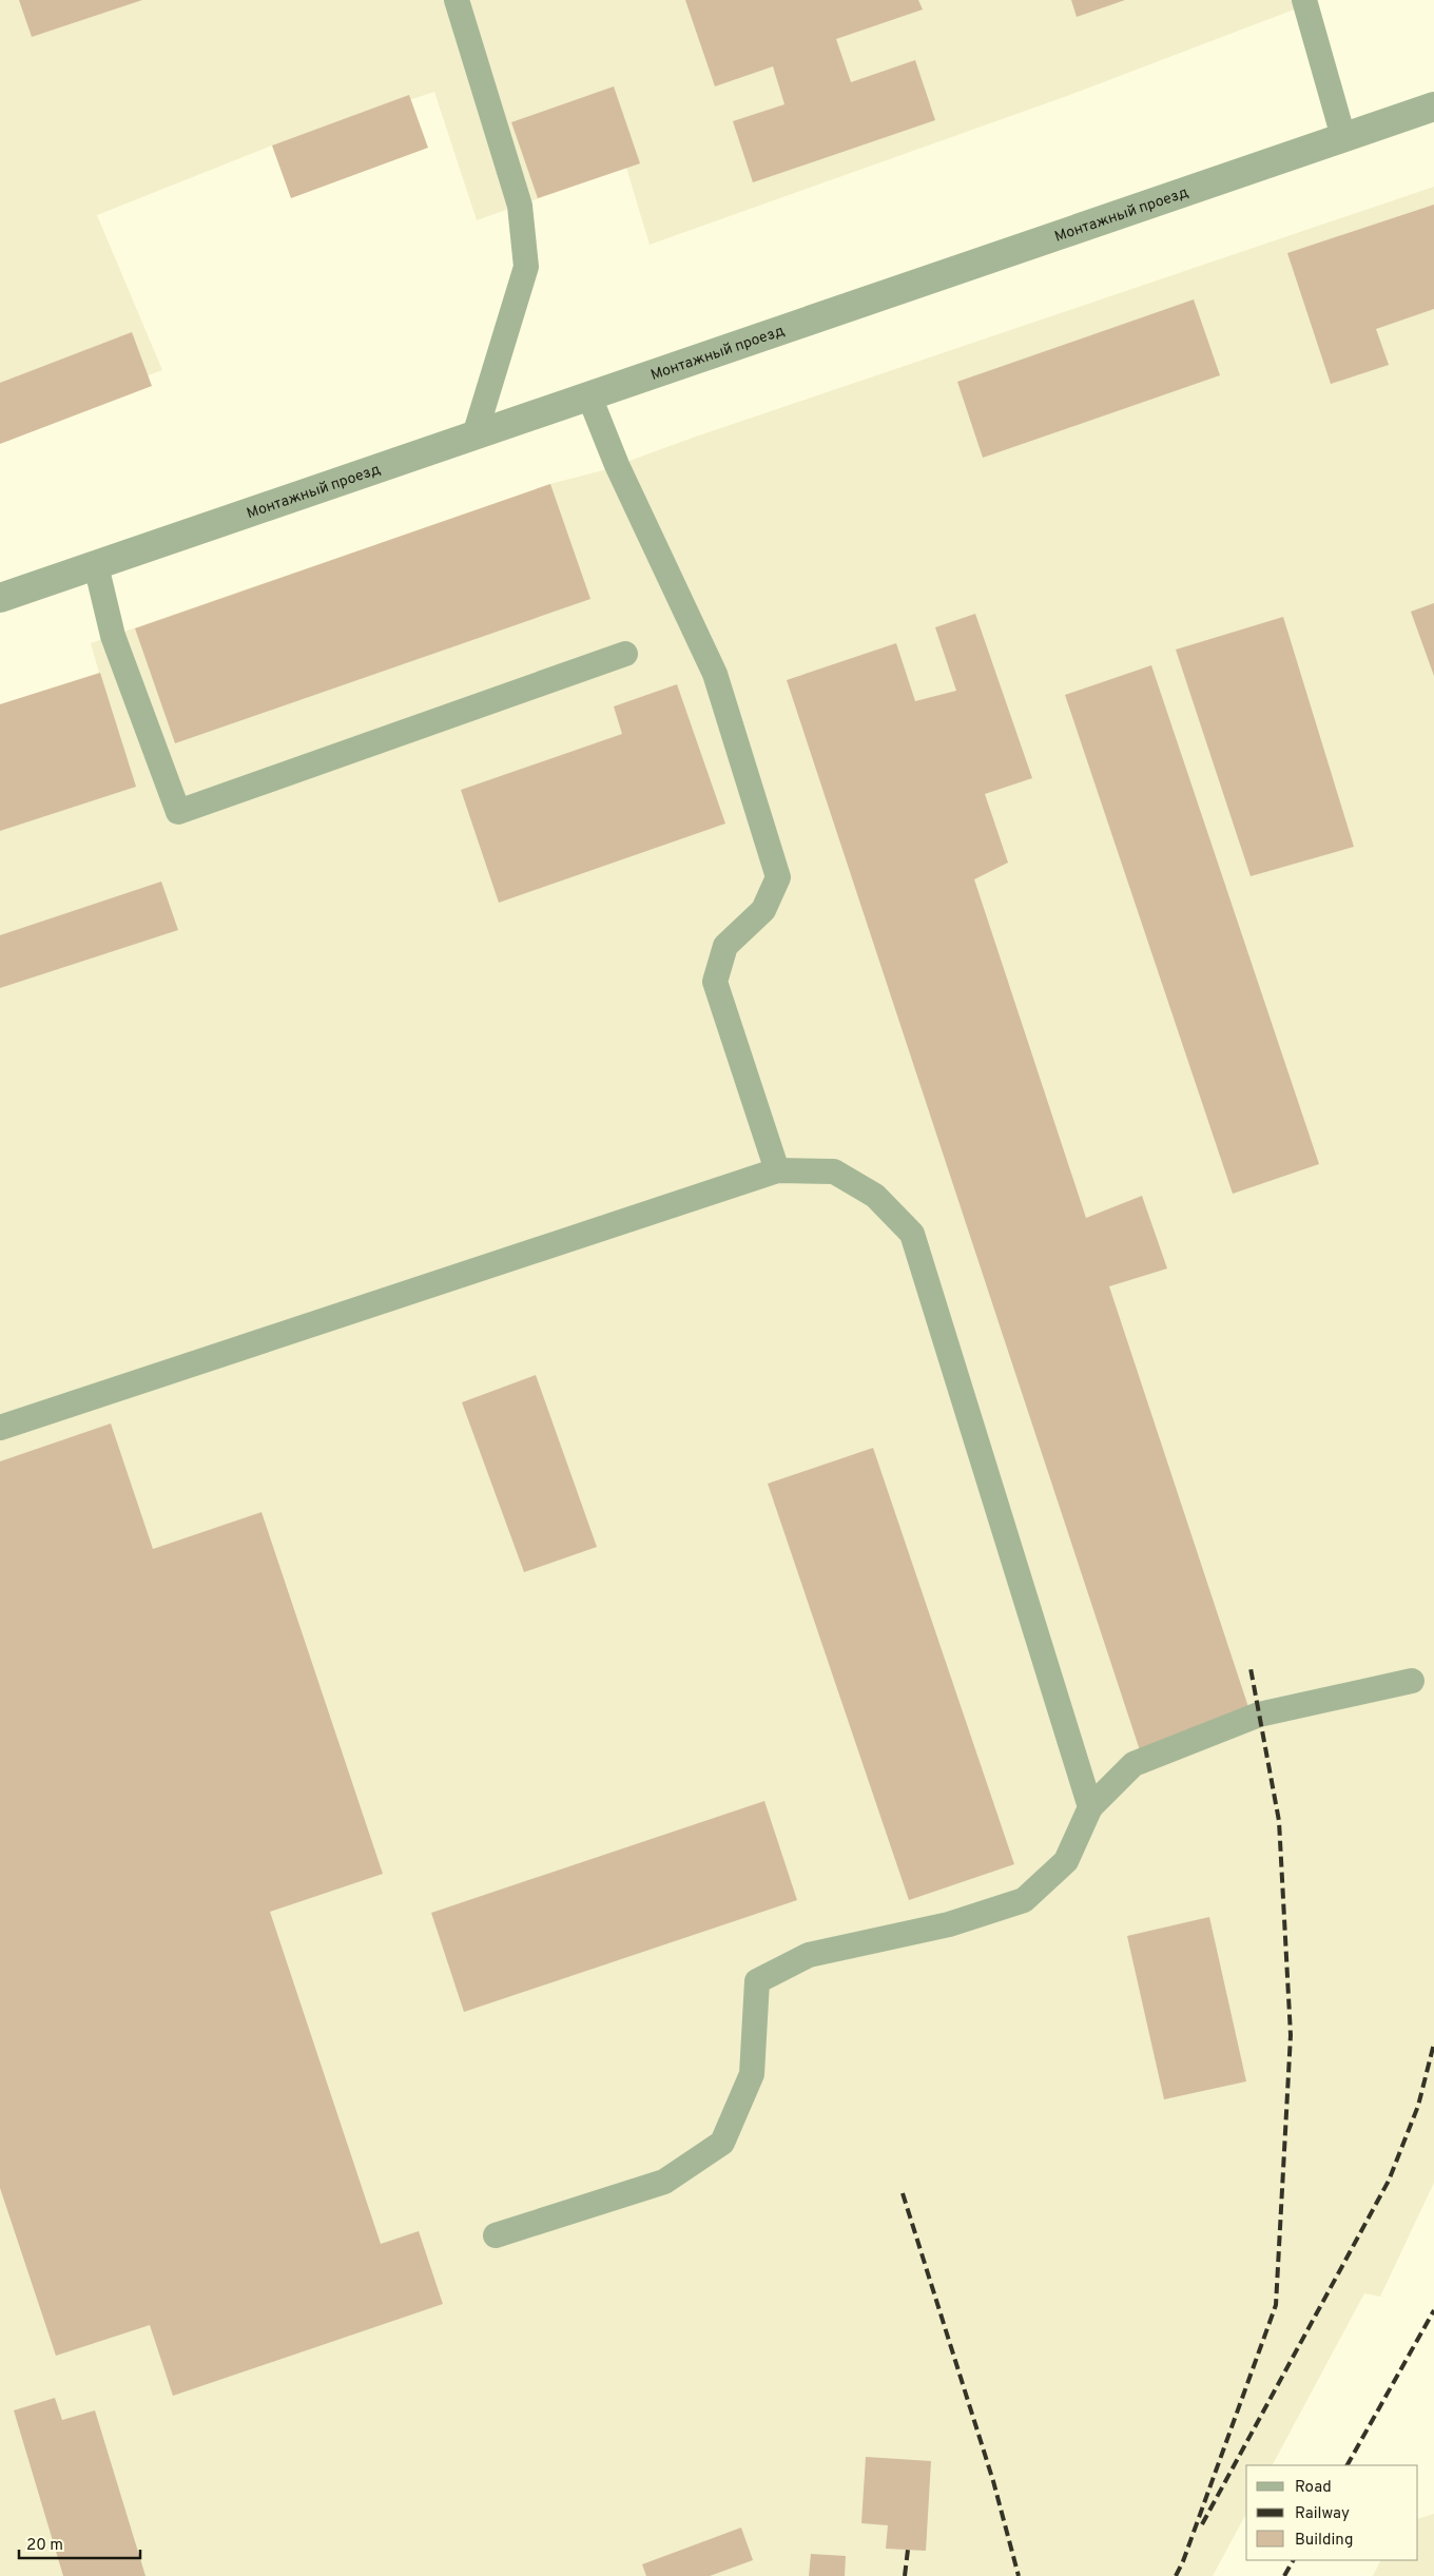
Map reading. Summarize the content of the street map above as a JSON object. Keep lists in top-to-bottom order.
{
  "streets": {
    "street": ["Монтажный проезд"]
  },
  "legend": ["Road", "Railway", "Building"],
  "scale_bar": "20 m"
}
